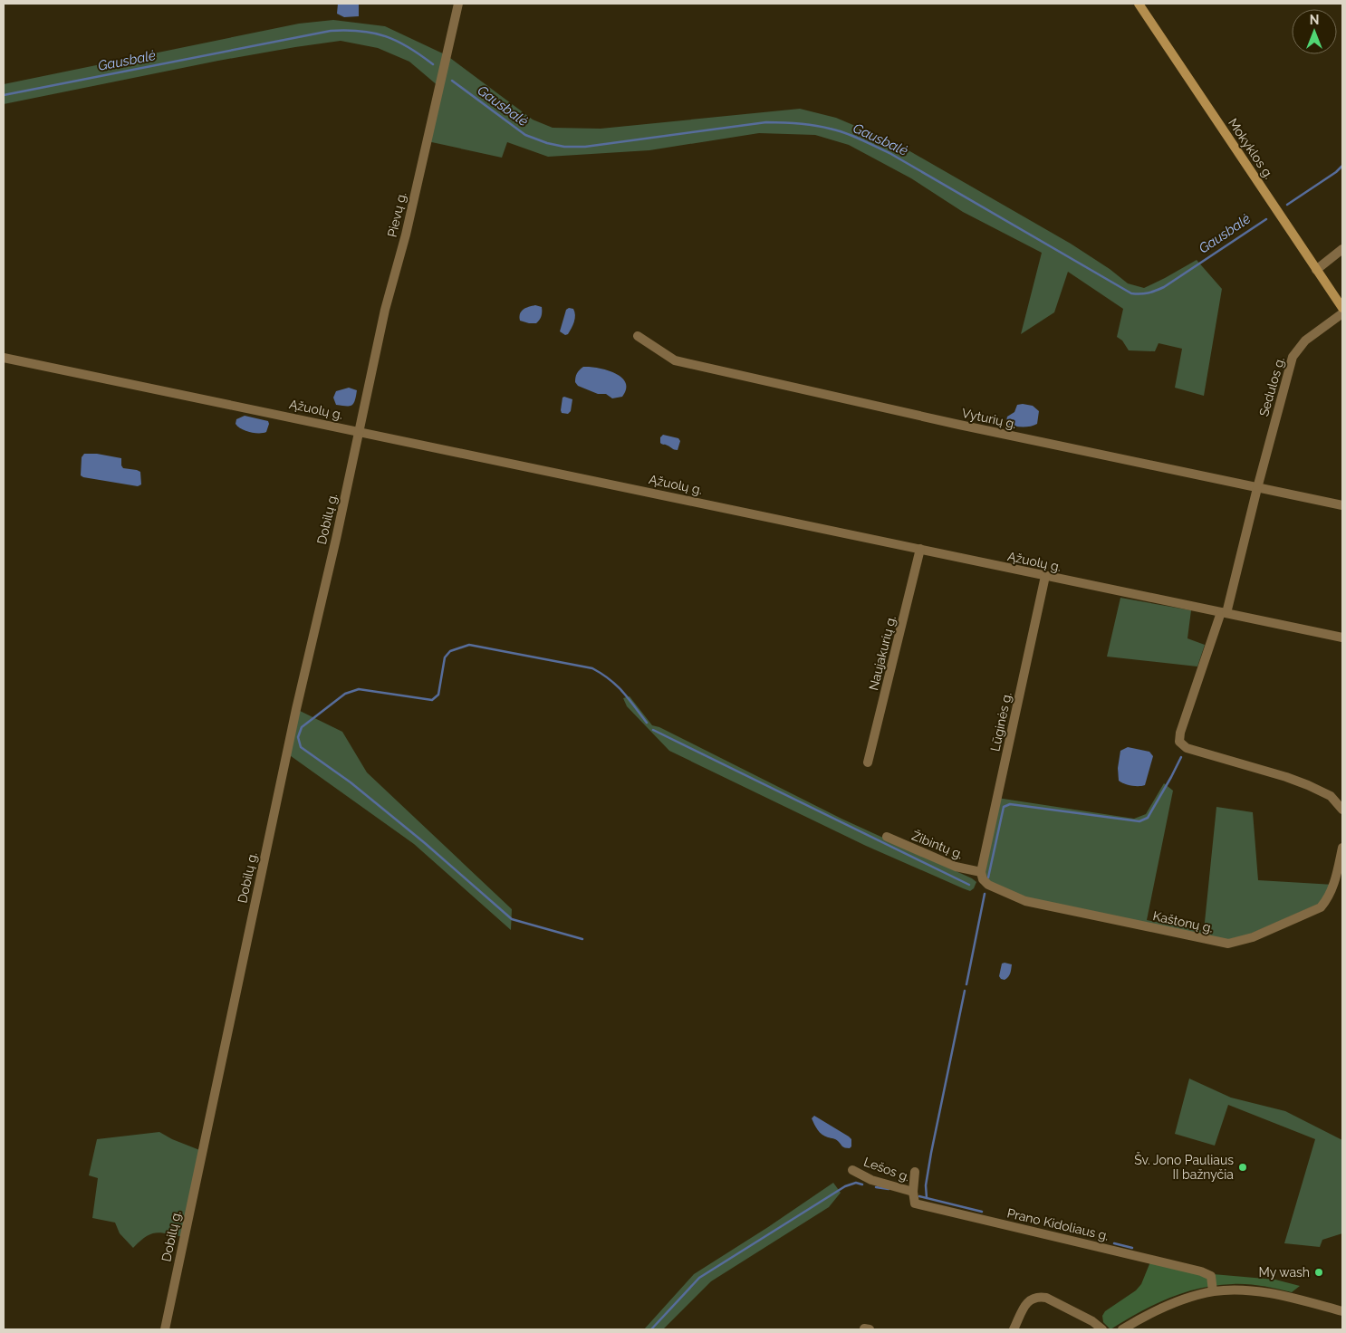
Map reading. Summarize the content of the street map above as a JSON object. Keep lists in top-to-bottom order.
{
  "streets": {
    "main road": ["Mokyklos g."],
    "street": [
      "Pievų g.",
      "Sedulos g.",
      "Ąžuolų g.",
      "Vyturių g.",
      "Dobilų g.",
      "Naujakurių g.",
      "Lūginės g.",
      "Žibintų g.",
      "Kaštonų g.",
      "Lešos g.",
      "Prano Kidoliaus g."
    ]
  },
  "crossings": [
    ["Mokyklos g.", "Sedulos g."],
    ["Pievų g.", "Ąžuolų g."],
    ["Pievų g.", "Dobilų g."],
    ["Sedulos g.", "Ąžuolų g."],
    ["Sedulos g.", "Vyturių g."],
    ["Ąžuolų g.", "Dobilų g."],
    ["Ąžuolų g.", "Naujakurių g."],
    ["Ąžuolų g.", "Lūginės g."],
    ["Lūginės g.", "Žibintų g."],
    ["Lūginės g.", "Kaštonų g."],
    ["Žibintų g.", "Kaštonų g."],
    ["Lešos g.", "Prano Kidoliaus g."]
  ],
  "water": ["Gausbalė"],
  "places": ["Šv. Jono Pauliaus II bažnyčia", "My wash"],
  "north": "top"
}
